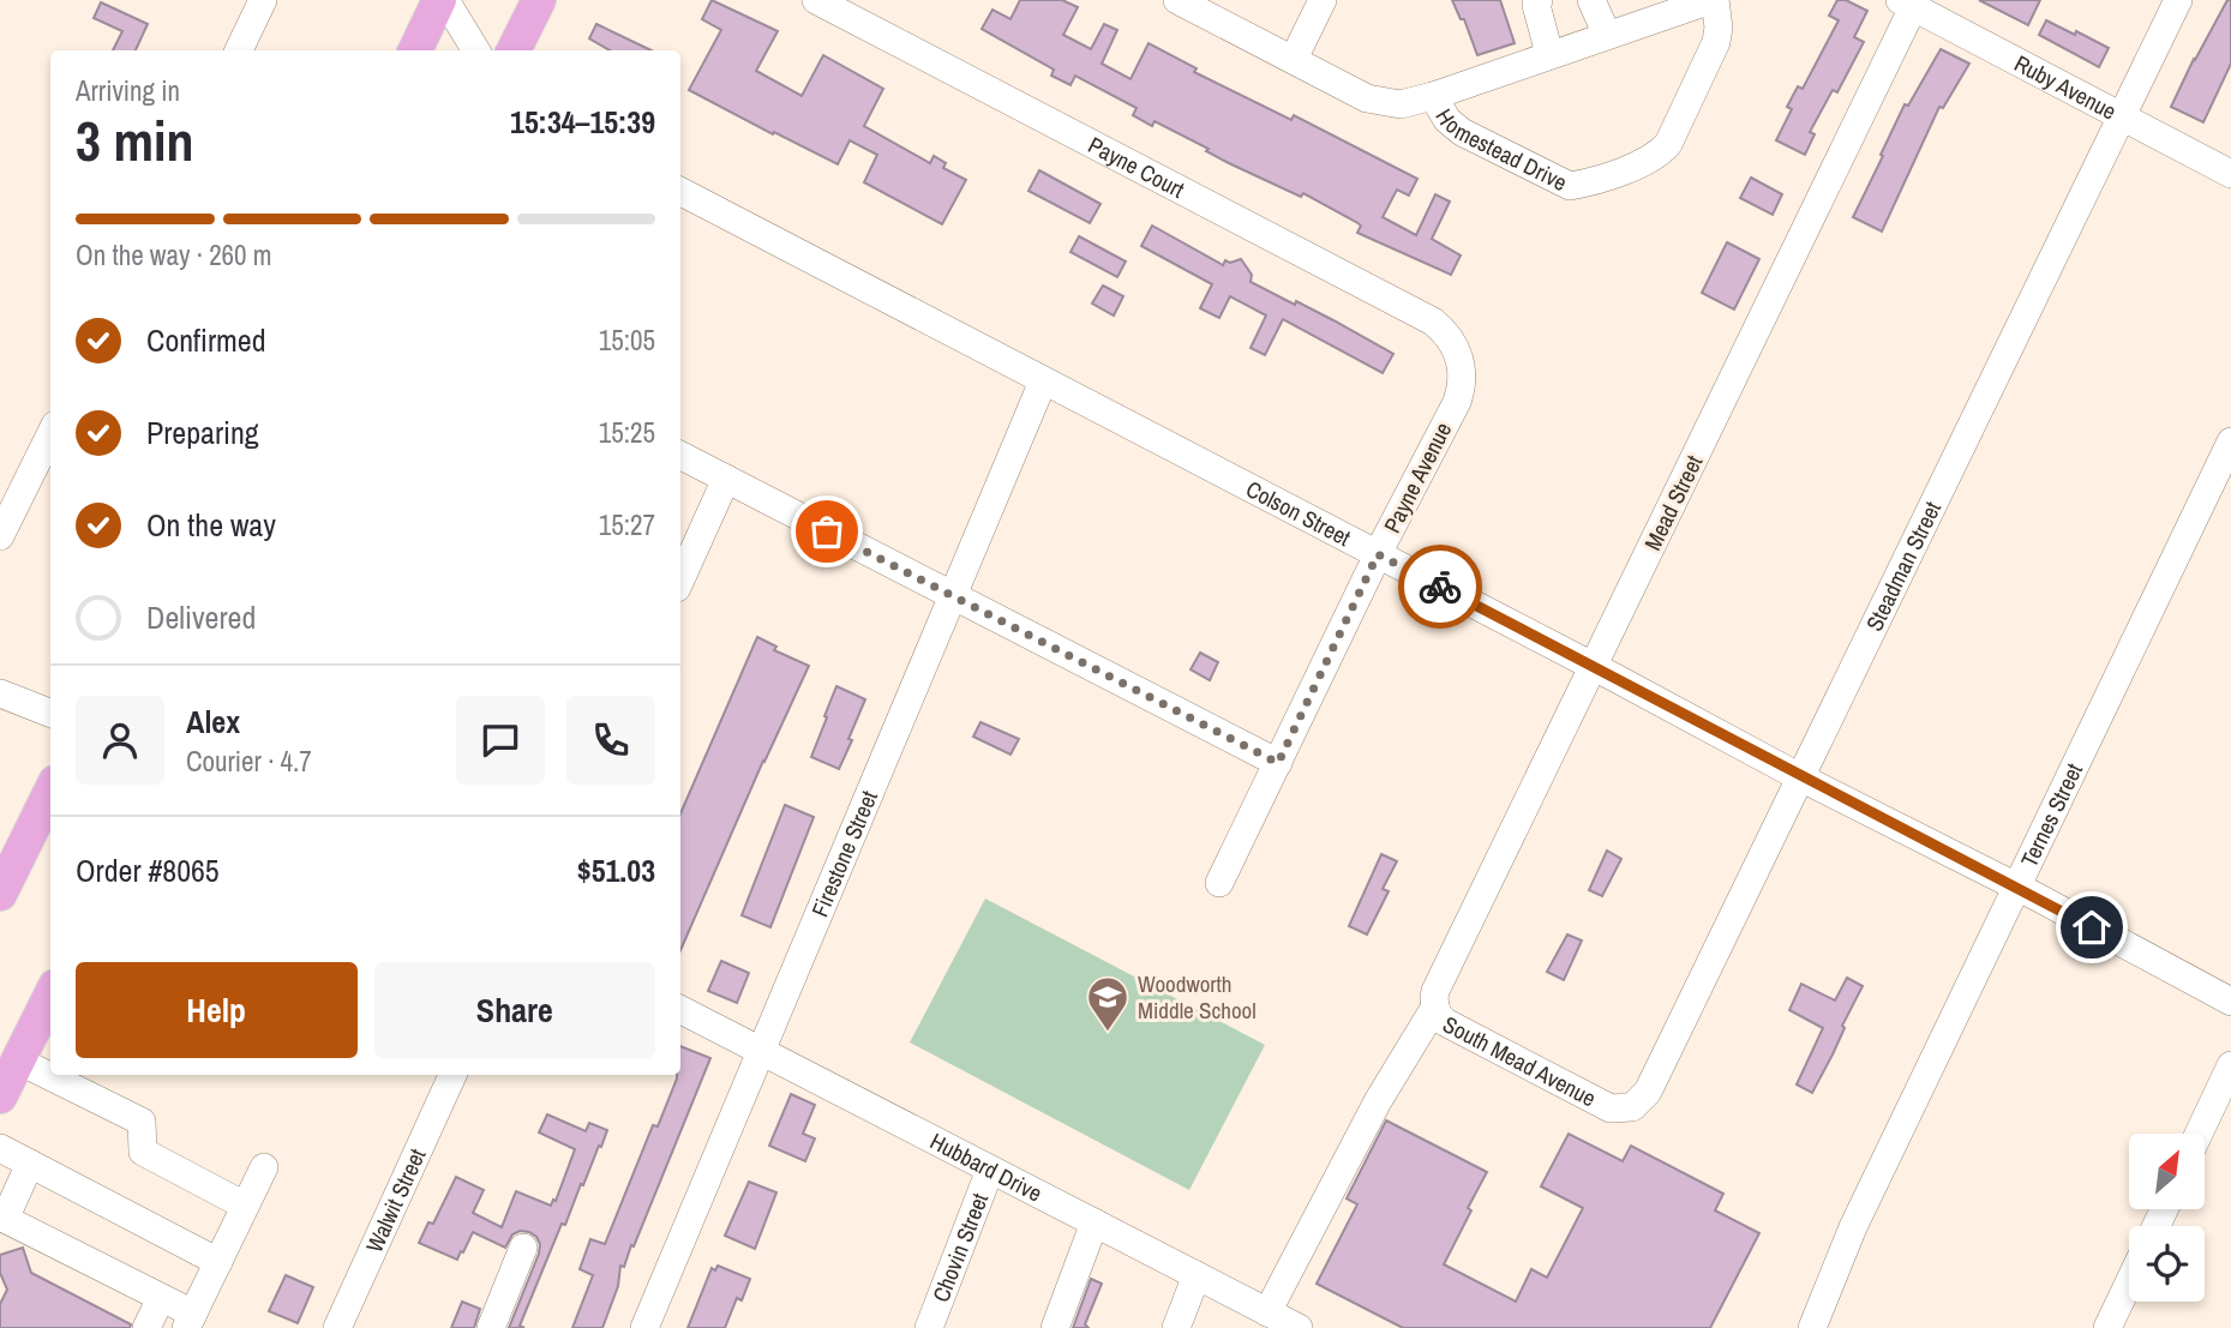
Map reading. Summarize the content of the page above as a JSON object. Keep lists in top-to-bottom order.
{
  "streets": {
    "street": [
      "Ruby Avenue",
      "Homestead Drive",
      "Payne Court",
      "Payne Avenue",
      "Mead Street",
      "Colson Street",
      "Steadman Street",
      "Ternes Street",
      "Firestone Street",
      "South Mead Avenue",
      "Hubbard Drive",
      "Walwit Street",
      "Chovin Street"
    ]
  },
  "crossings": [
    ["Ruby Avenue", "Mead Street"],
    ["Ruby Avenue", "Steadman Street"],
    ["Payne Court", "Payne Avenue"],
    ["Payne Avenue", "Colson Street"],
    ["Mead Street", "Colson Street"],
    ["Mead Street", "South Mead Avenue"],
    ["Mead Street", "Hubbard Drive"],
    ["Colson Street", "Steadman Street"],
    ["Colson Street", "Ternes Street"],
    ["Colson Street", "Firestone Street"],
    ["Steadman Street", "South Mead Avenue"],
    ["Firestone Street", "Hubbard Drive"],
    ["Hubbard Drive", "Chovin Street"]
  ],
  "places": {
    "school or university": ["Woodworth Middle School"]
  },
  "north": "top right",
  "page": {
    "heading": ["3 min", "Arriving in", "15:34–15:39"],
    "panel": [
      "Alex",
      "Courier · 4.7",
      "Order #8065",
      "$51.03"
    ],
    "bar": "On the way · 260 m",
    "list": [
      ["Confirmed", "15:05"],
      ["Preparing", "15:25"],
      ["On the way", "15:27"],
      "Delivered"
    ],
    "buttons": ["Help", "Share"]
  }
}
